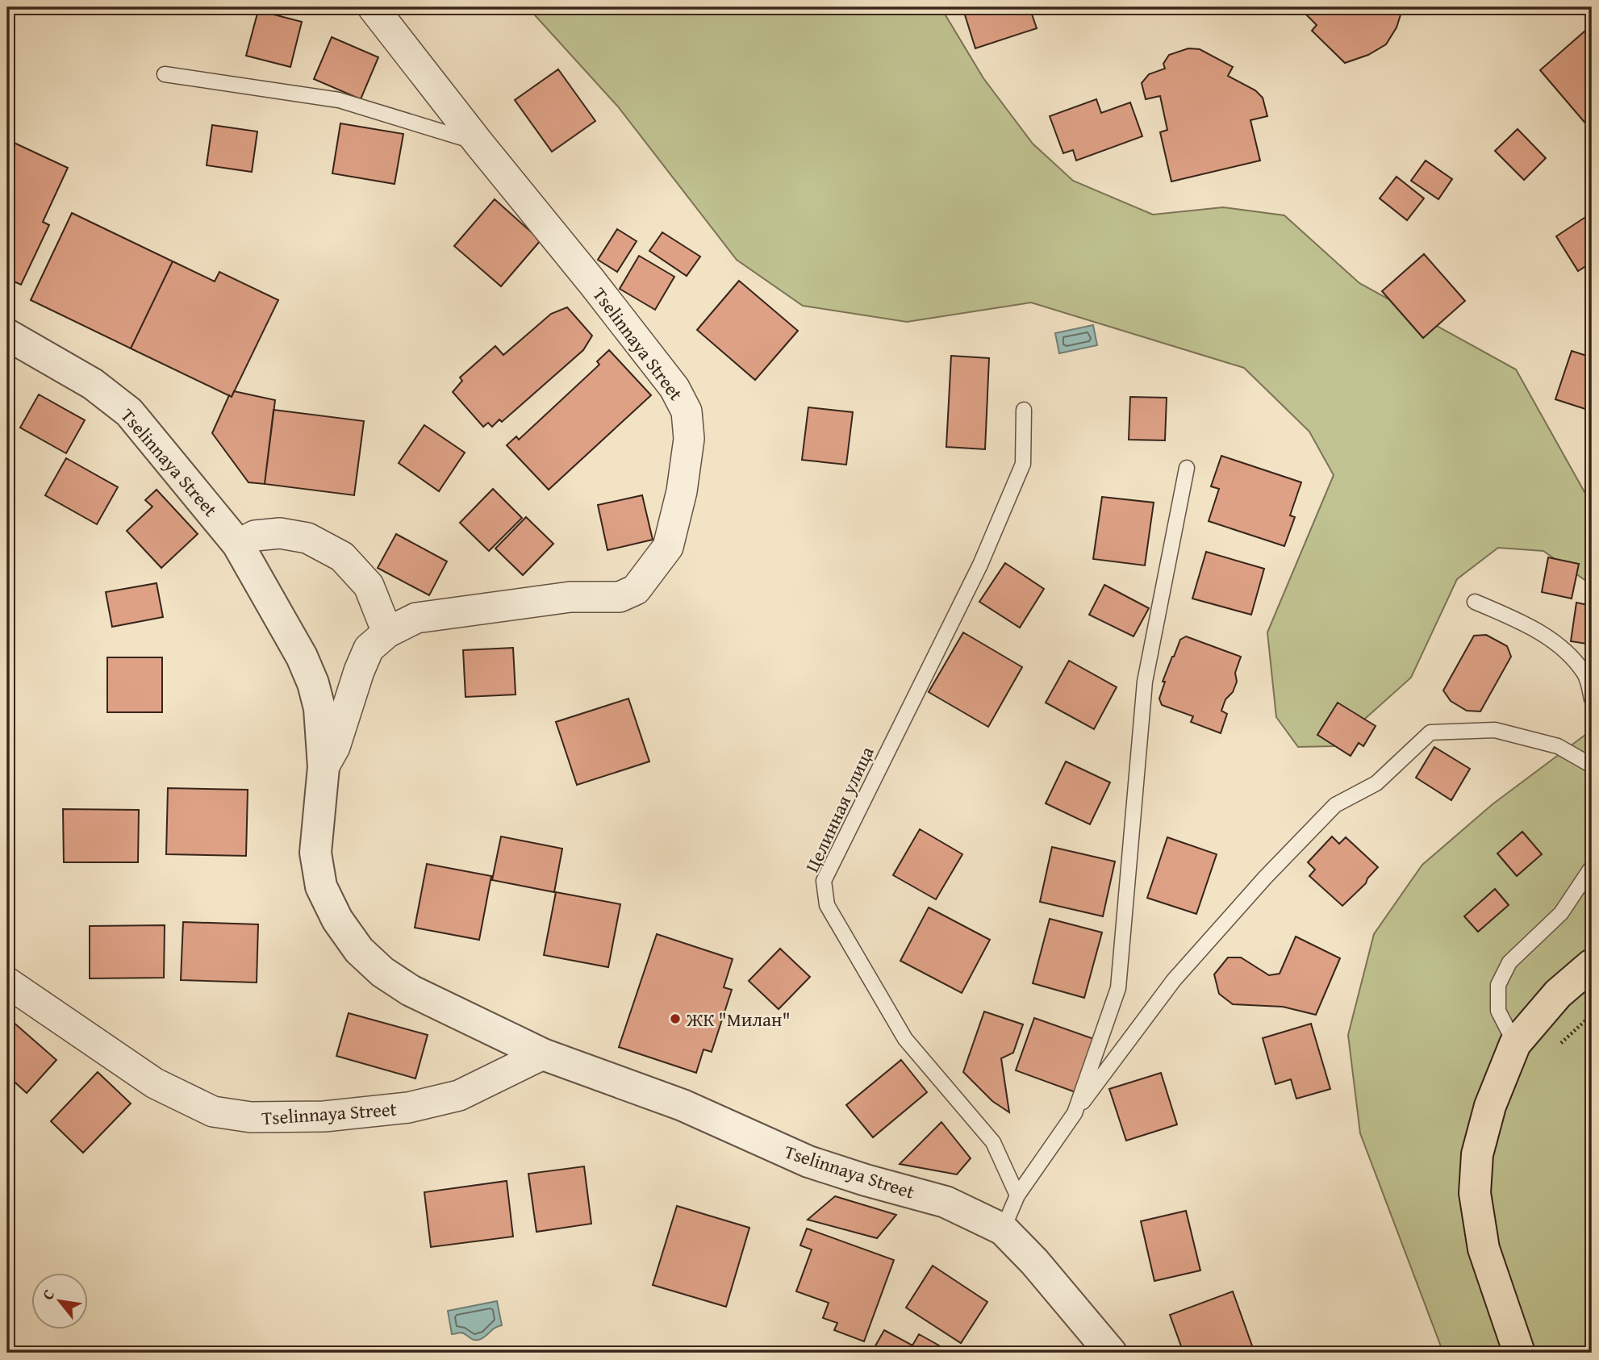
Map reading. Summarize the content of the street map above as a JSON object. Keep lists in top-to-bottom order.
{
  "streets": {
    "street": ["Tselinnaya Street"],
    "lane": ["Целинная улица"]
  },
  "places": ["ЖК \"Милан\""],
  "north": "top left"
}
